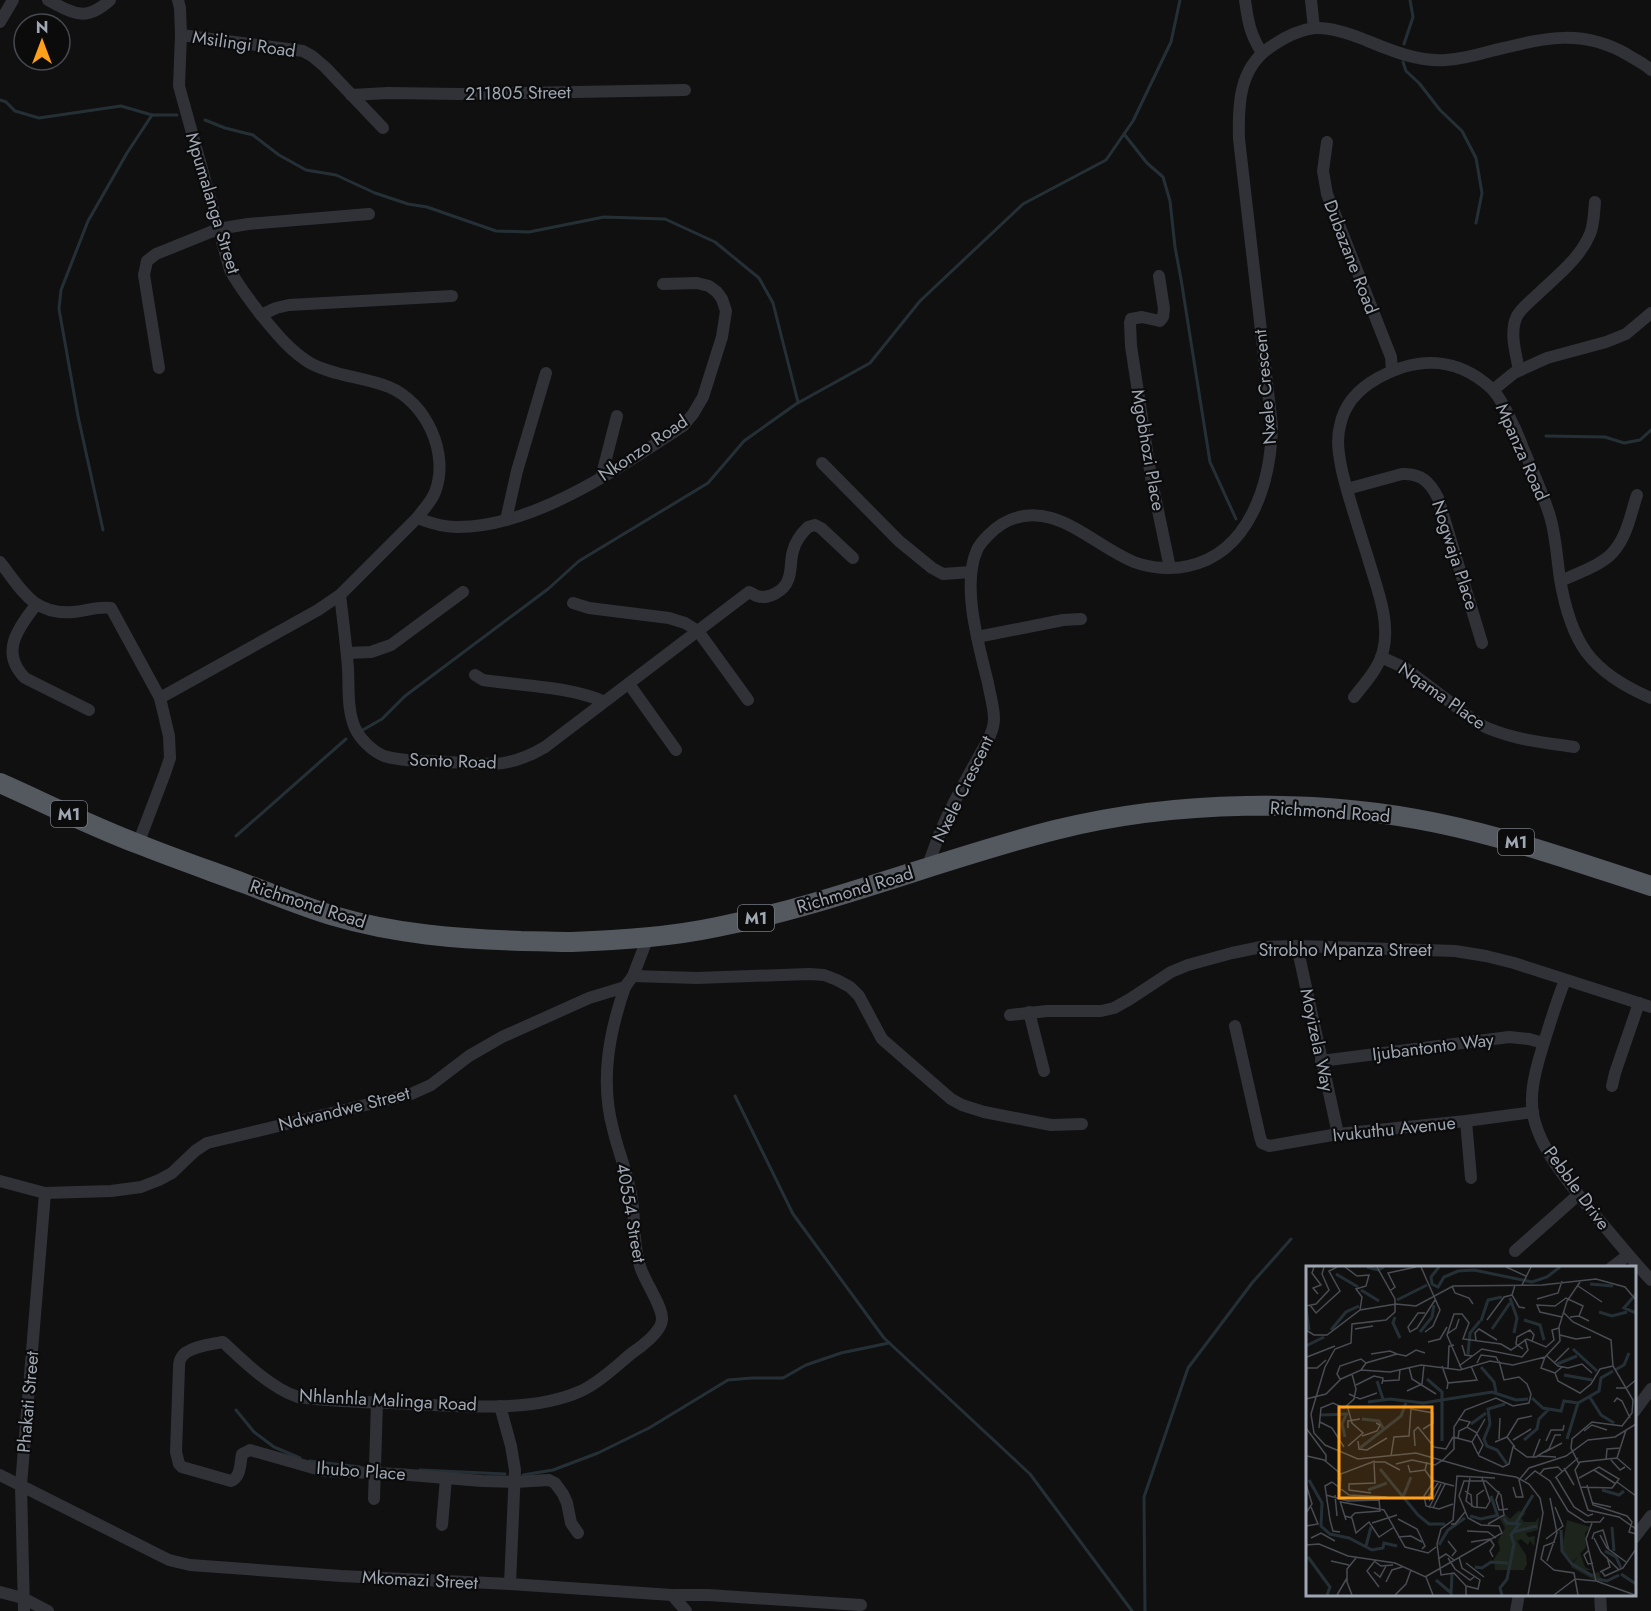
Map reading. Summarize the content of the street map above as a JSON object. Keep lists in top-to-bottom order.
{
  "streets": {
    "highway": ["Richmond Road", "M1"],
    "street": [
      "Msilingi Road",
      "211805 Street",
      "Mpumalanga Street",
      "Dubazane Road",
      "Nxele Crescent",
      "Nkonzo Road",
      "Mgobhozi Place",
      "Mpanza Road",
      "Nogwaja Place",
      "Nqama Place",
      "Sonto Road",
      "Strobho Mpanza Street",
      "Moyizela Way",
      "Ijubantonto Way",
      "Ndwandwe Street",
      "Ivukuthu Avenue",
      "Pebble Drive",
      "40554 Street",
      "Nhlanhla Malinga Road",
      "Phakati Street",
      "Ihubo Place",
      "Mkomazi Street"
    ]
  },
  "crossings": [
    ["Msilingi Road", "211805 Street"],
    ["Msilingi Road", "Mpumalanga Street"],
    ["Mpumalanga Street", "Nkonzo Road"],
    ["Mpumalanga Street", "Sonto Road"],
    ["Dubazane Road", "Mpanza Road"],
    ["Nxele Crescent", "Mgobhozi Place"],
    ["Nxele Crescent", "Richmond Road"],
    ["Mpanza Road", "Nogwaja Place"],
    ["Mpanza Road", "Nqama Place"],
    ["Strobho Mpanza Street", "Moyizela Way"],
    ["Strobho Mpanza Street", "Pebble Drive"],
    ["Moyizela Way", "Ijubantonto Way"],
    ["Moyizela Way", "Ivukuthu Avenue"],
    ["Ijubantonto Way", "Pebble Drive"],
    ["Ndwandwe Street", "40554 Street"],
    ["Ndwandwe Street", "Phakati Street"],
    ["Ivukuthu Avenue", "Pebble Drive"],
    ["40554 Street", "Nhlanhla Malinga Road"],
    ["Nhlanhla Malinga Road", "Ihubo Place"],
    ["Phakati Street", "Mkomazi Street"]
  ],
  "north": "top"
}
